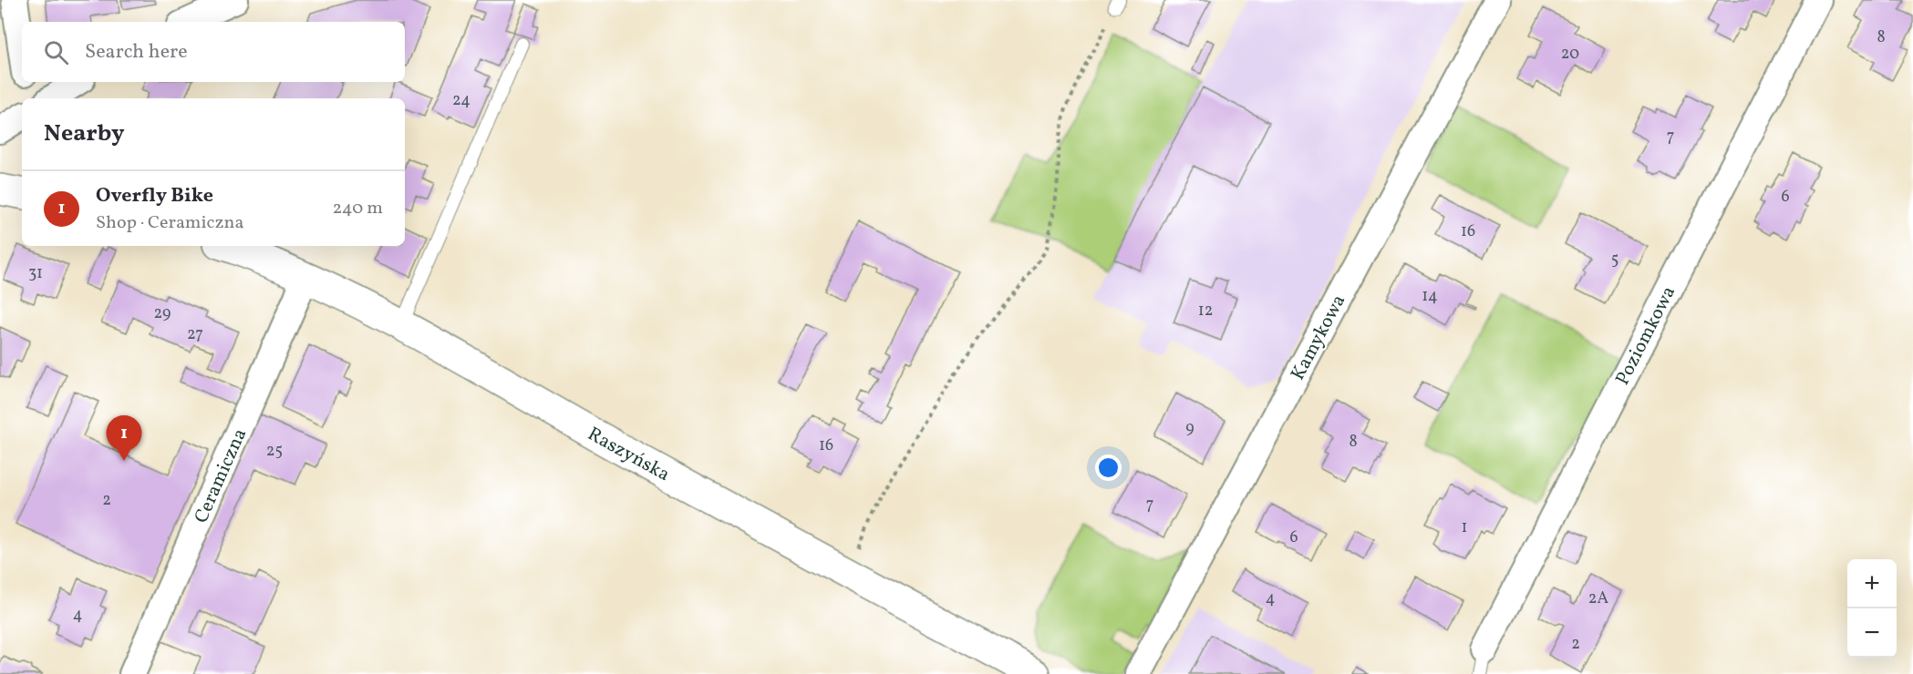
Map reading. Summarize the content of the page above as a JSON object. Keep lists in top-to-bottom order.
{
  "streets": {
    "street": [
      "Poziomkowa",
      "Kamykowa",
      "Raszyńska",
      "Ceramiczna"
    ]
  },
  "crossings": [
    ["Raszyńska", "Ceramiczna"]
  ],
  "house_numbers": [
    "8",
    "20",
    "24",
    "7",
    "6",
    "16",
    "5",
    "31",
    "14",
    "12",
    "29",
    "27",
    "9",
    "8",
    "16",
    "25",
    "2",
    "7",
    "1",
    "6",
    "4",
    "2A",
    "4",
    "2"
  ],
  "page": {
    "search": "Search here",
    "heading": "Nearby",
    "list": [
      {
        "mark": "1",
        "name": "Overfly Bike",
        "note": "Shop · Ceramiczna",
        "value": "240 m"
      }
    ],
    "pins": "1",
    "map_buttons": ["+", "−"]
  }
}
